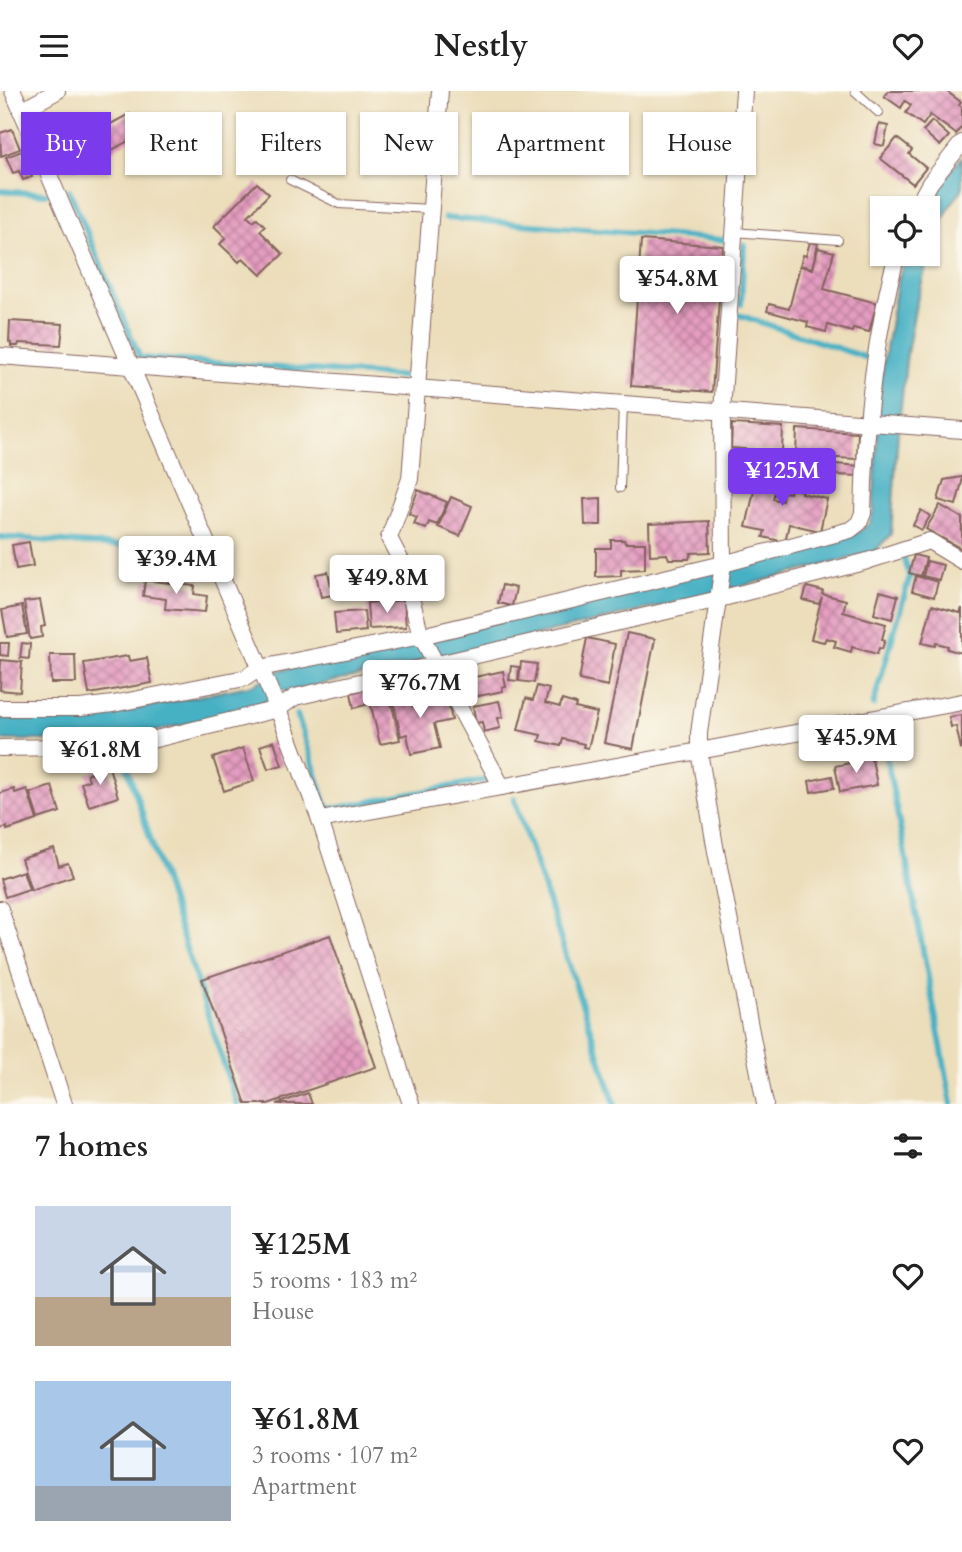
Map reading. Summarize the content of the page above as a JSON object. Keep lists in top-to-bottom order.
{
  "page": {
    "header": "Nestly",
    "chip": [
      "Buy",
      "Rent",
      "Filters",
      "New",
      "Apartment",
      "House"
    ],
    "price": [
      "¥54.8M",
      "¥125M",
      "¥39.4M",
      "¥49.8M",
      "¥76.7M",
      "¥45.9M",
      "¥61.8M"
    ],
    "heading": "7 homes",
    "list": [
      {
        "name": "¥125M",
        "note": "5 rooms · 183 m² · House"
      },
      {
        "name": "¥61.8M",
        "note": "3 rooms · 107 m² · Apartment"
      }
    ]
  }
}
